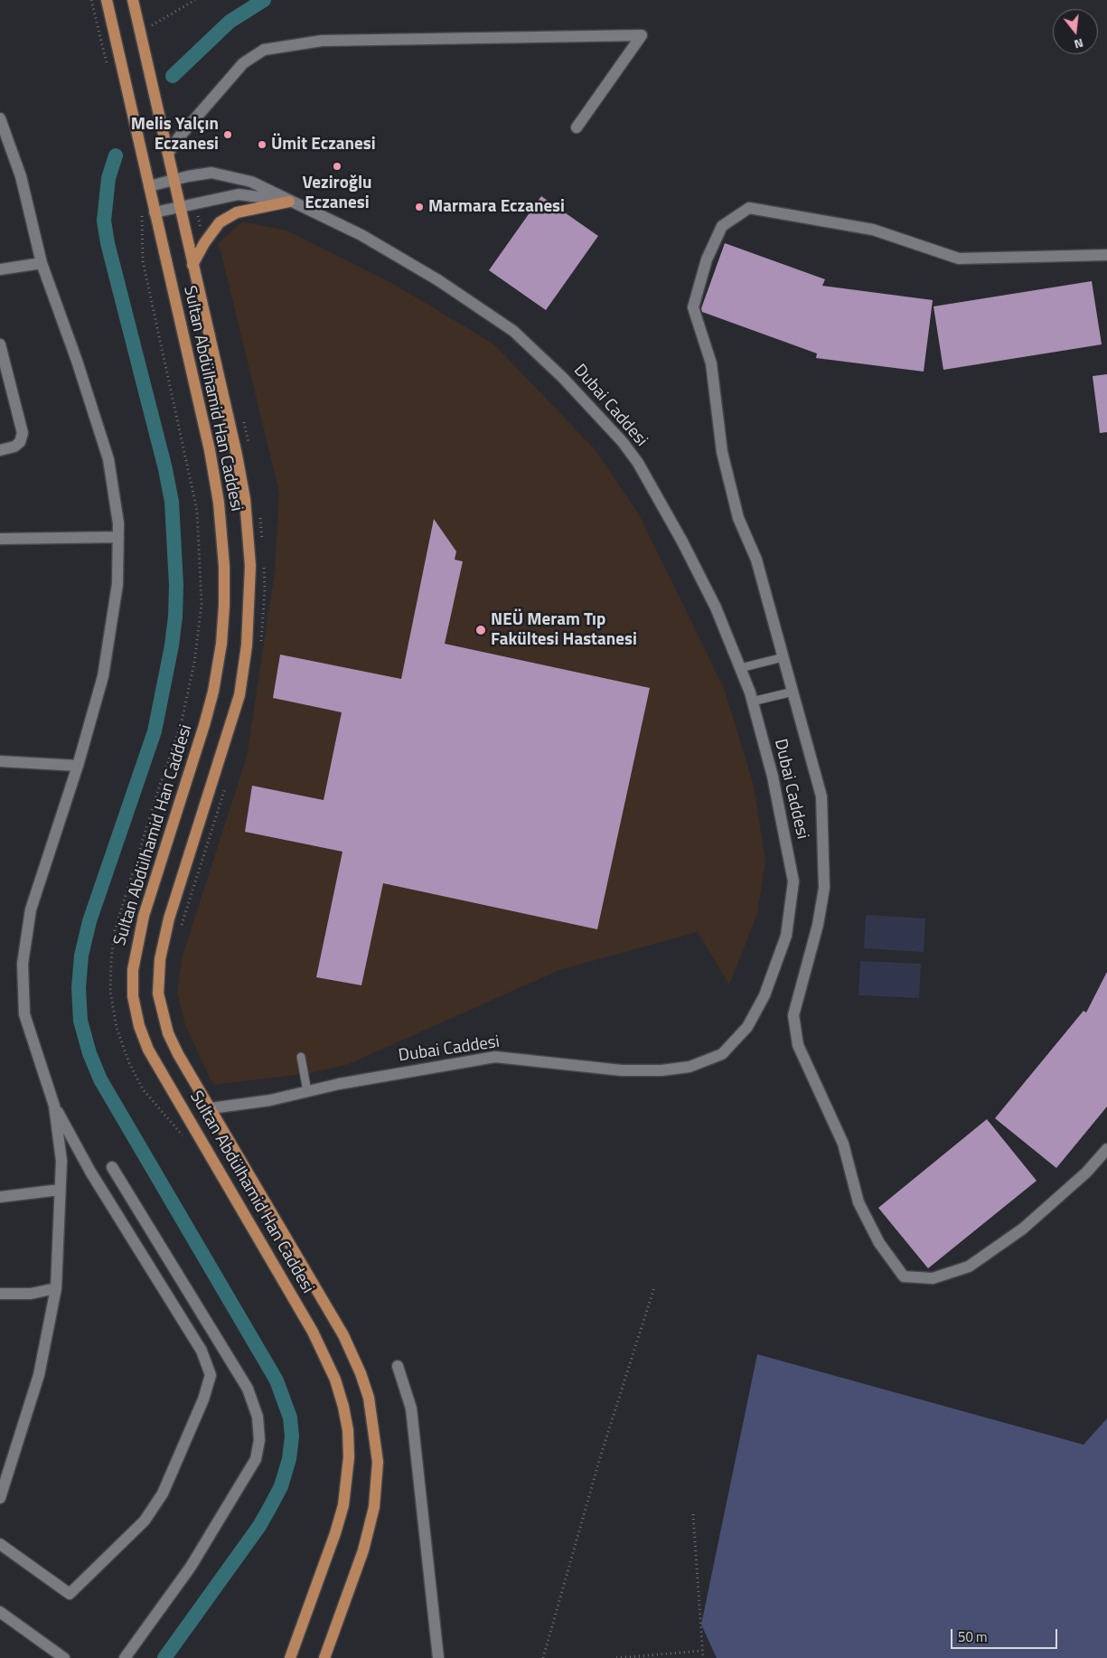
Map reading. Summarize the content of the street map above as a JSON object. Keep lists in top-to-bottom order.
{
  "streets": {
    "main road": ["Sultan Abdülhamid Han Caddesi"],
    "street": ["Dubai Caddesi"]
  },
  "crossings": [
    ["Sultan Abdülhamid Han Caddesi", "Dubai Caddesi"]
  ],
  "places": [
    "Melis Yalçın Eczanesi",
    "Ümit Eczanesi",
    "Veziroğlu Eczanesi",
    "Marmara Eczanesi",
    "NEÜ Meram Tıp Fakültesi Hastanesi"
  ],
  "scale_bar": "50 m",
  "north": "bottom"
}
